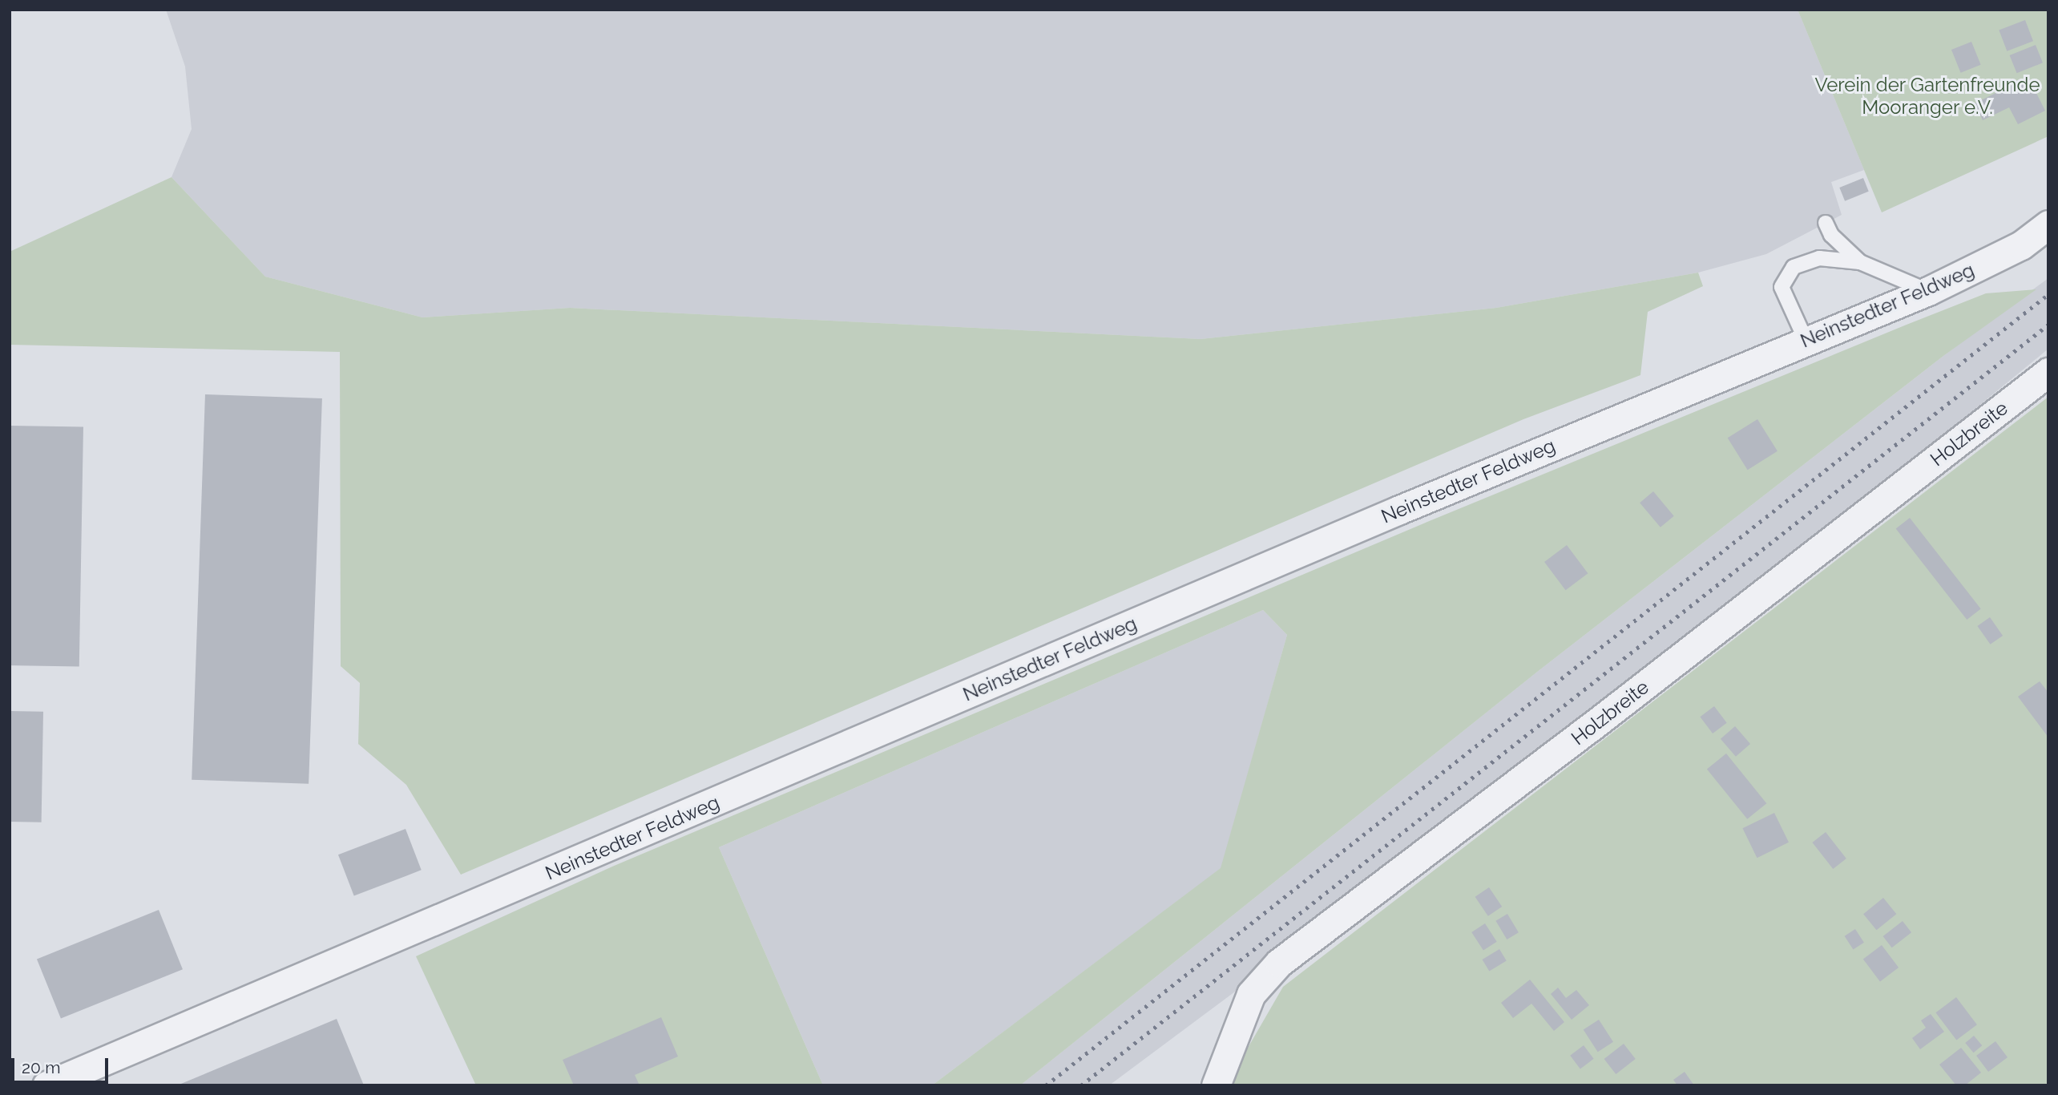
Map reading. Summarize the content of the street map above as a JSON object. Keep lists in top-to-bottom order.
{
  "streets": {
    "street": ["Neinstedter Feldweg", "Holzbreite"]
  },
  "parks": ["Verein der Gartenfreunde Mooranger e.V."],
  "scale_bar": "20 m"
}
